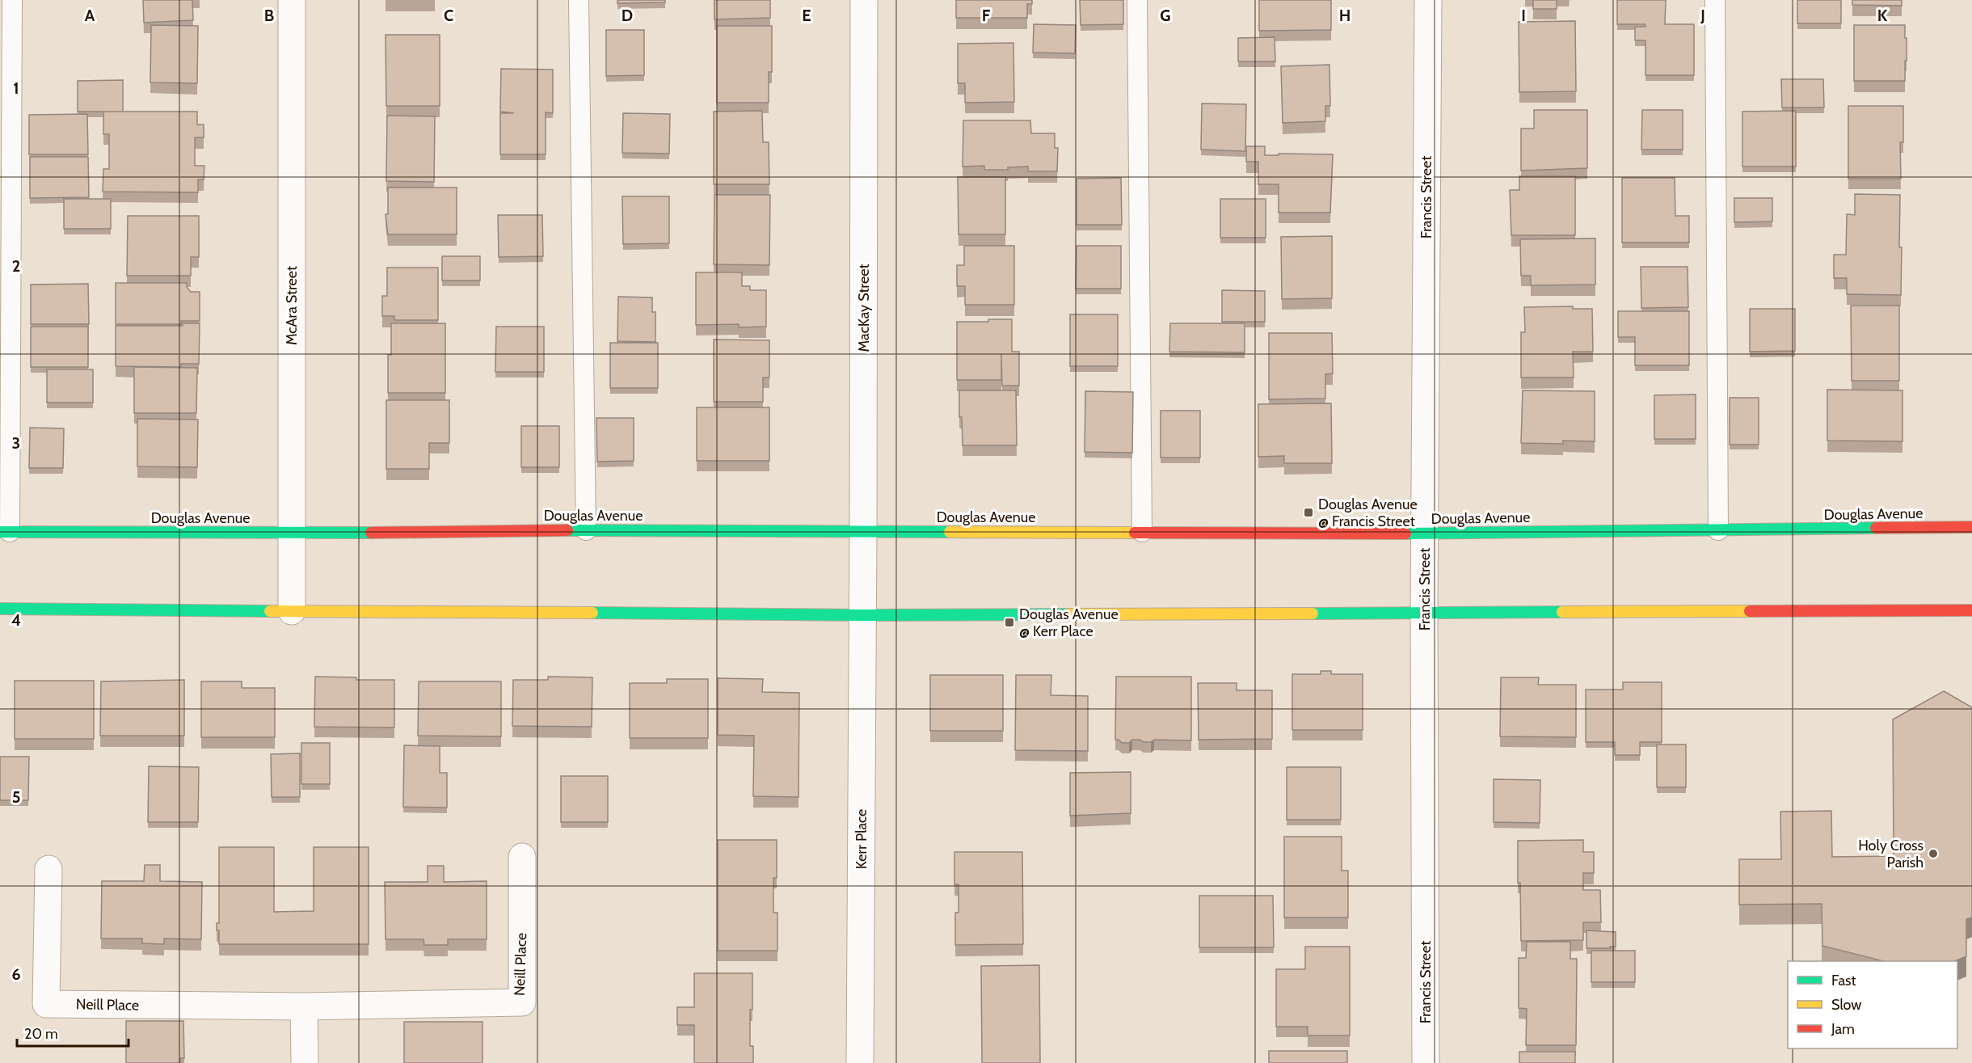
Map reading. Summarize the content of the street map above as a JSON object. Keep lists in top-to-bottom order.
{
  "streets": {
    "street": [
      "Francis Street",
      "McAra Street",
      "MacKay Street",
      "Douglas Avenue",
      "Kerr Place",
      "Neill Place"
    ]
  },
  "crossings": [
    ["Francis Street", "Douglas Avenue"],
    ["McAra Street", "Douglas Avenue"],
    ["MacKay Street", "Douglas Avenue"],
    ["MacKay Street", "Kerr Place"]
  ],
  "places": {
    "transit": ["Douglas Avenue @ Francis Street", "Douglas Avenue @ Kerr Place"],
    "other": ["Holy Cross Parish"]
  },
  "legend": ["Fast", "Slow", "Jam"],
  "scale_bar": "20 m",
  "grid": {
    "columns": [
      "A",
      "B",
      "C",
      "D",
      "E",
      "F",
      "G",
      "H",
      "I",
      "J",
      "K"
    ],
    "rows": [
      "1",
      "2",
      "3",
      "4",
      "5",
      "6"
    ]
  }
}
